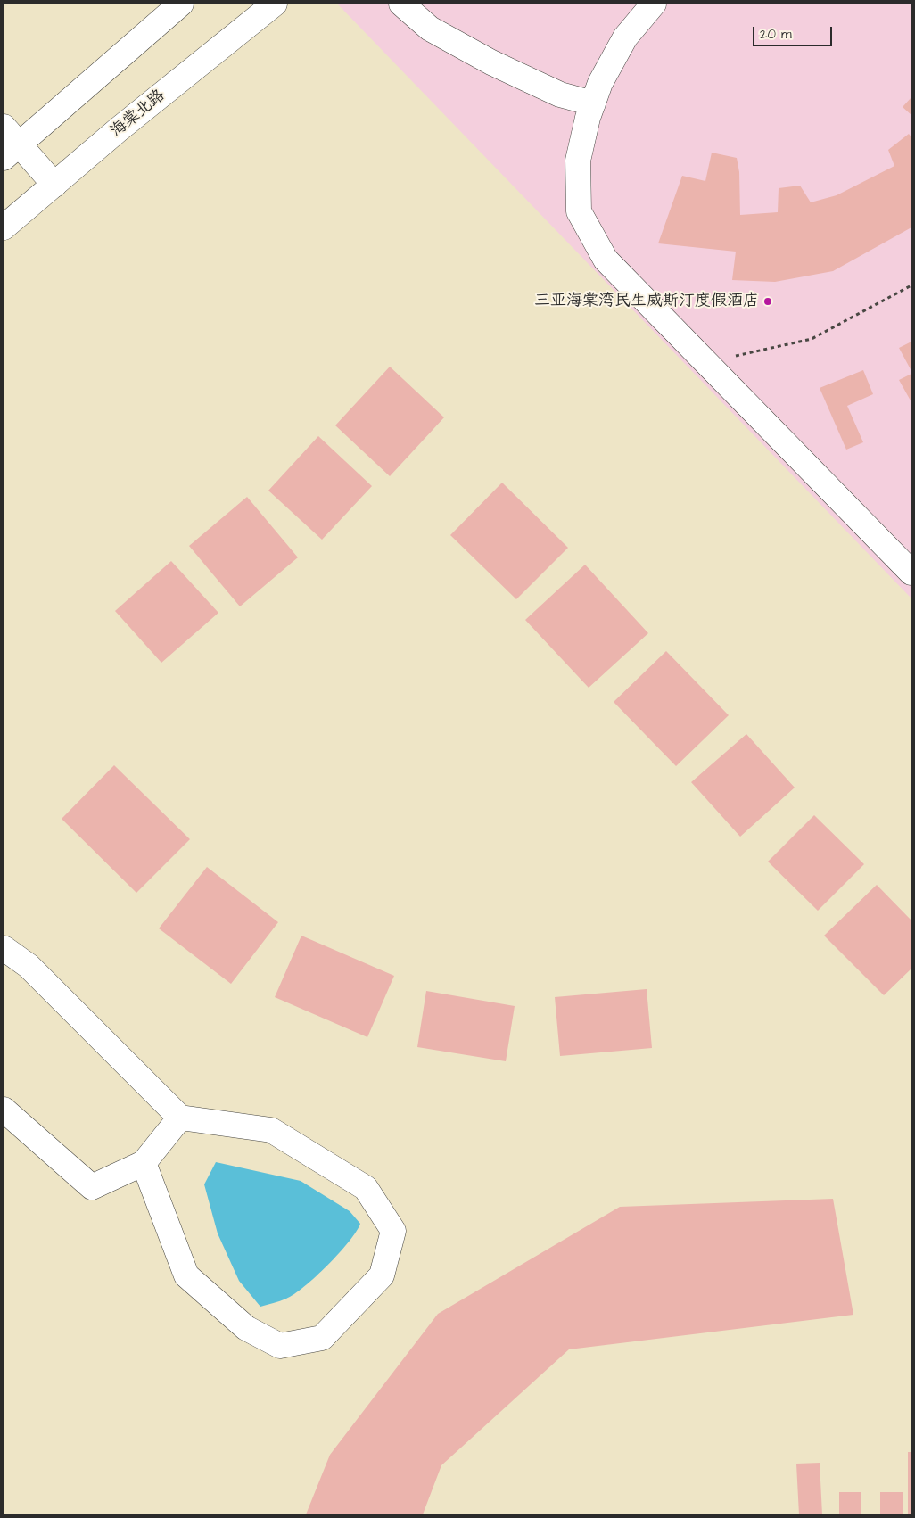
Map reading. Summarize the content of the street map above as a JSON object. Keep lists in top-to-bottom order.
{
  "streets": {
    "main road": ["海棠北路"]
  },
  "places": ["三亚海棠湾民生威斯汀度假酒店"],
  "scale_bar": "20 m"
}
